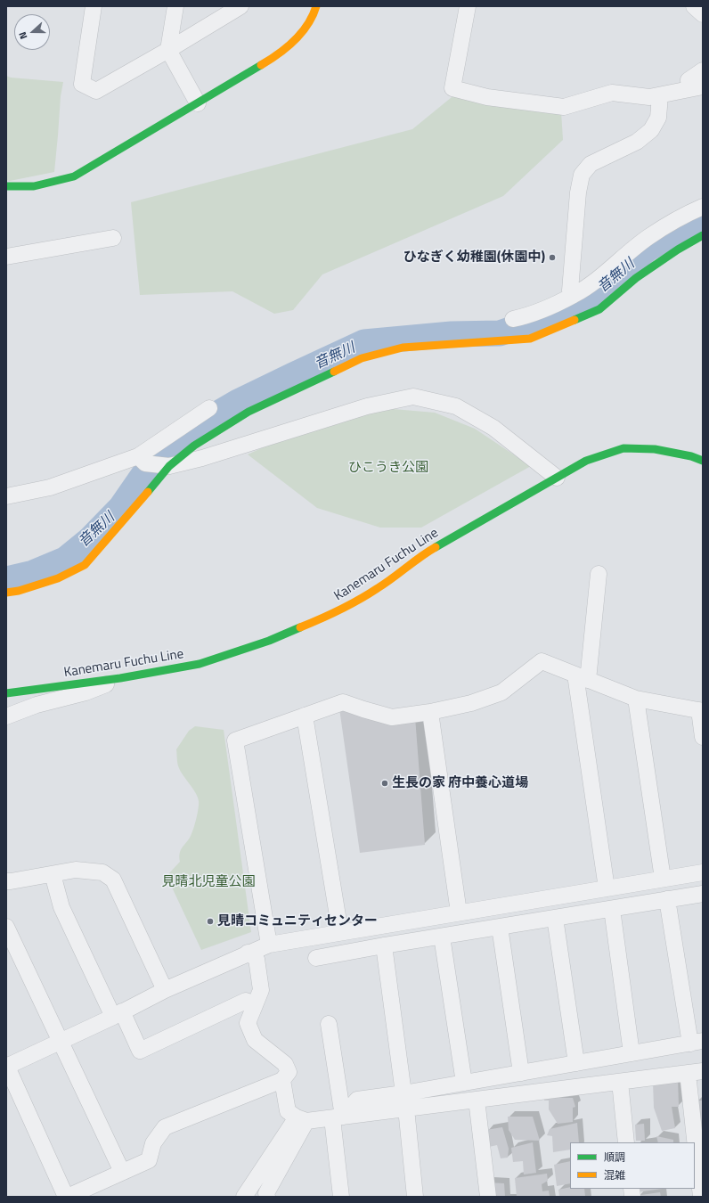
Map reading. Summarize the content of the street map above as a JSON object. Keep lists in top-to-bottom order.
{
  "streets": {
    "street": ["Kanemaru Fuchu Line"]
  },
  "water": ["音無川"],
  "parks": ["ひこうき公園", "見晴北児童公園"],
  "places": ["ひなぎく幼稚園(休園中)", "生長の家 府中養心道場", "見晴コミュニティセンター"],
  "legend": ["順調", "混雑"],
  "north": "left"
}
